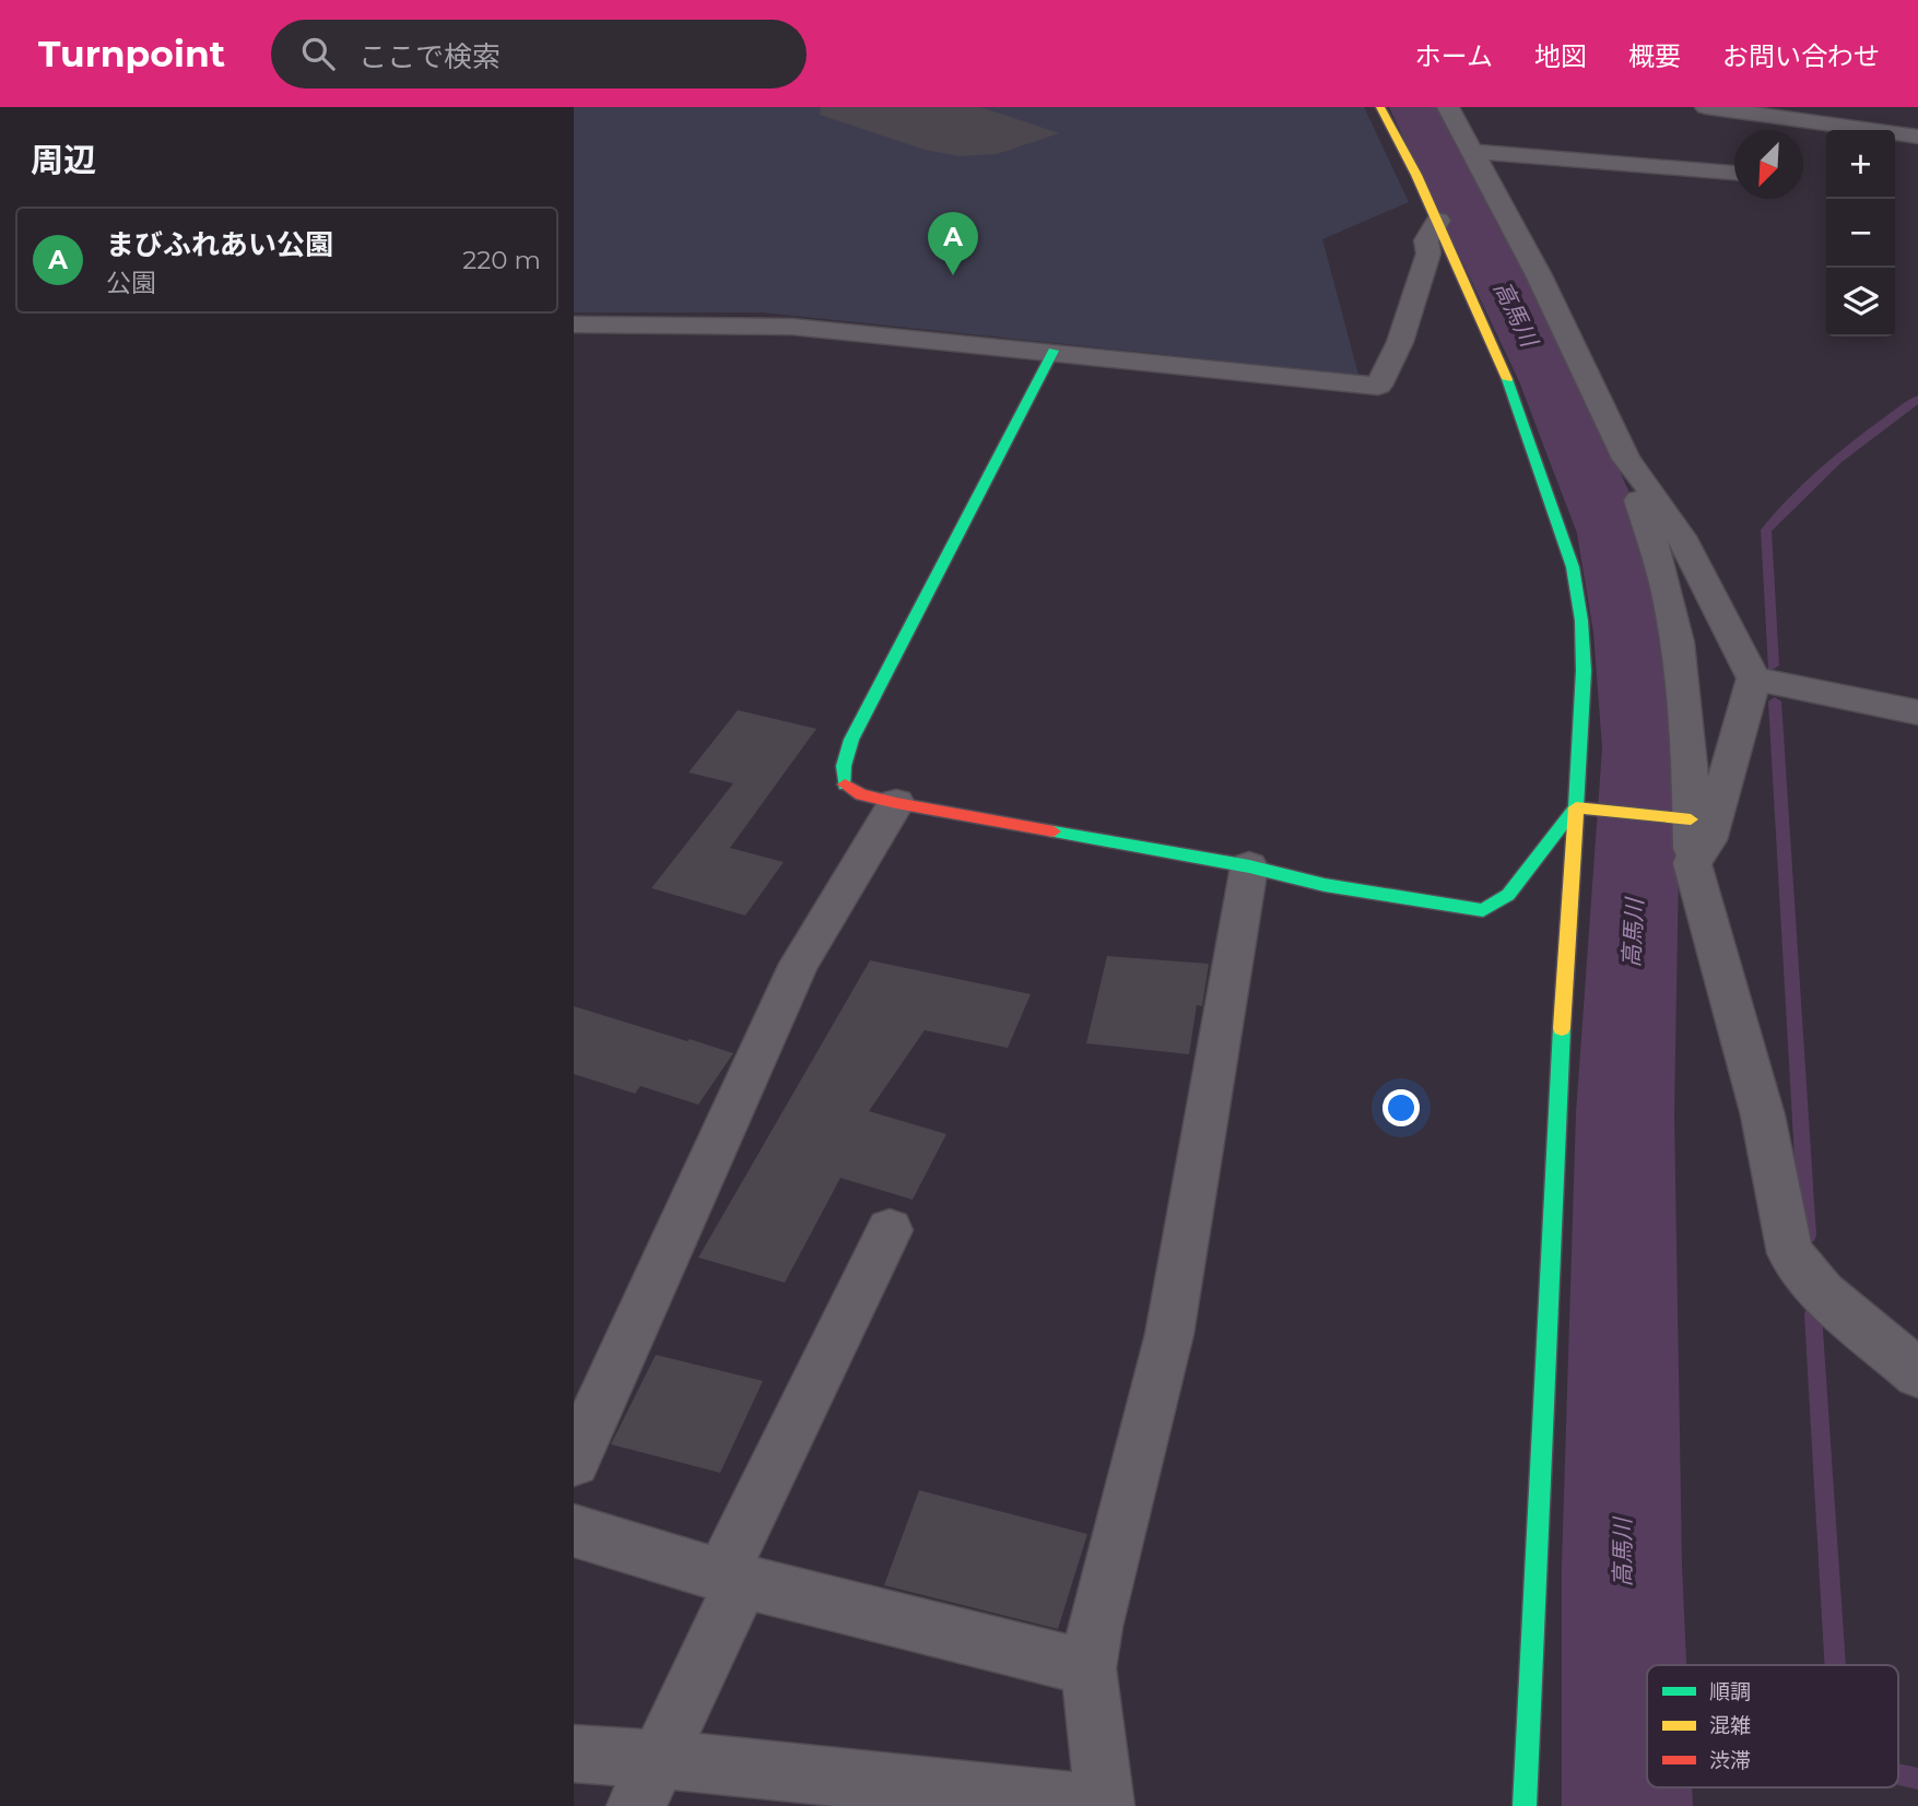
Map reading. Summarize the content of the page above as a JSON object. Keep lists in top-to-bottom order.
{
  "water": ["高馬川"],
  "legend": ["順調", "混雑", "渋滞"],
  "north": "bottom left",
  "page": {
    "header": "Turnpoint",
    "search": "ここで検索",
    "nav": [
      "ホーム",
      "地図",
      "概要",
      "お問い合わせ"
    ],
    "heading": "周辺",
    "map_buttons": ["+", "−"],
    "list": [
      {
        "mark": "A",
        "name": "まびふれあい公園",
        "note": "公園",
        "value": "220 m"
      }
    ],
    "pins": "A"
  }
}
